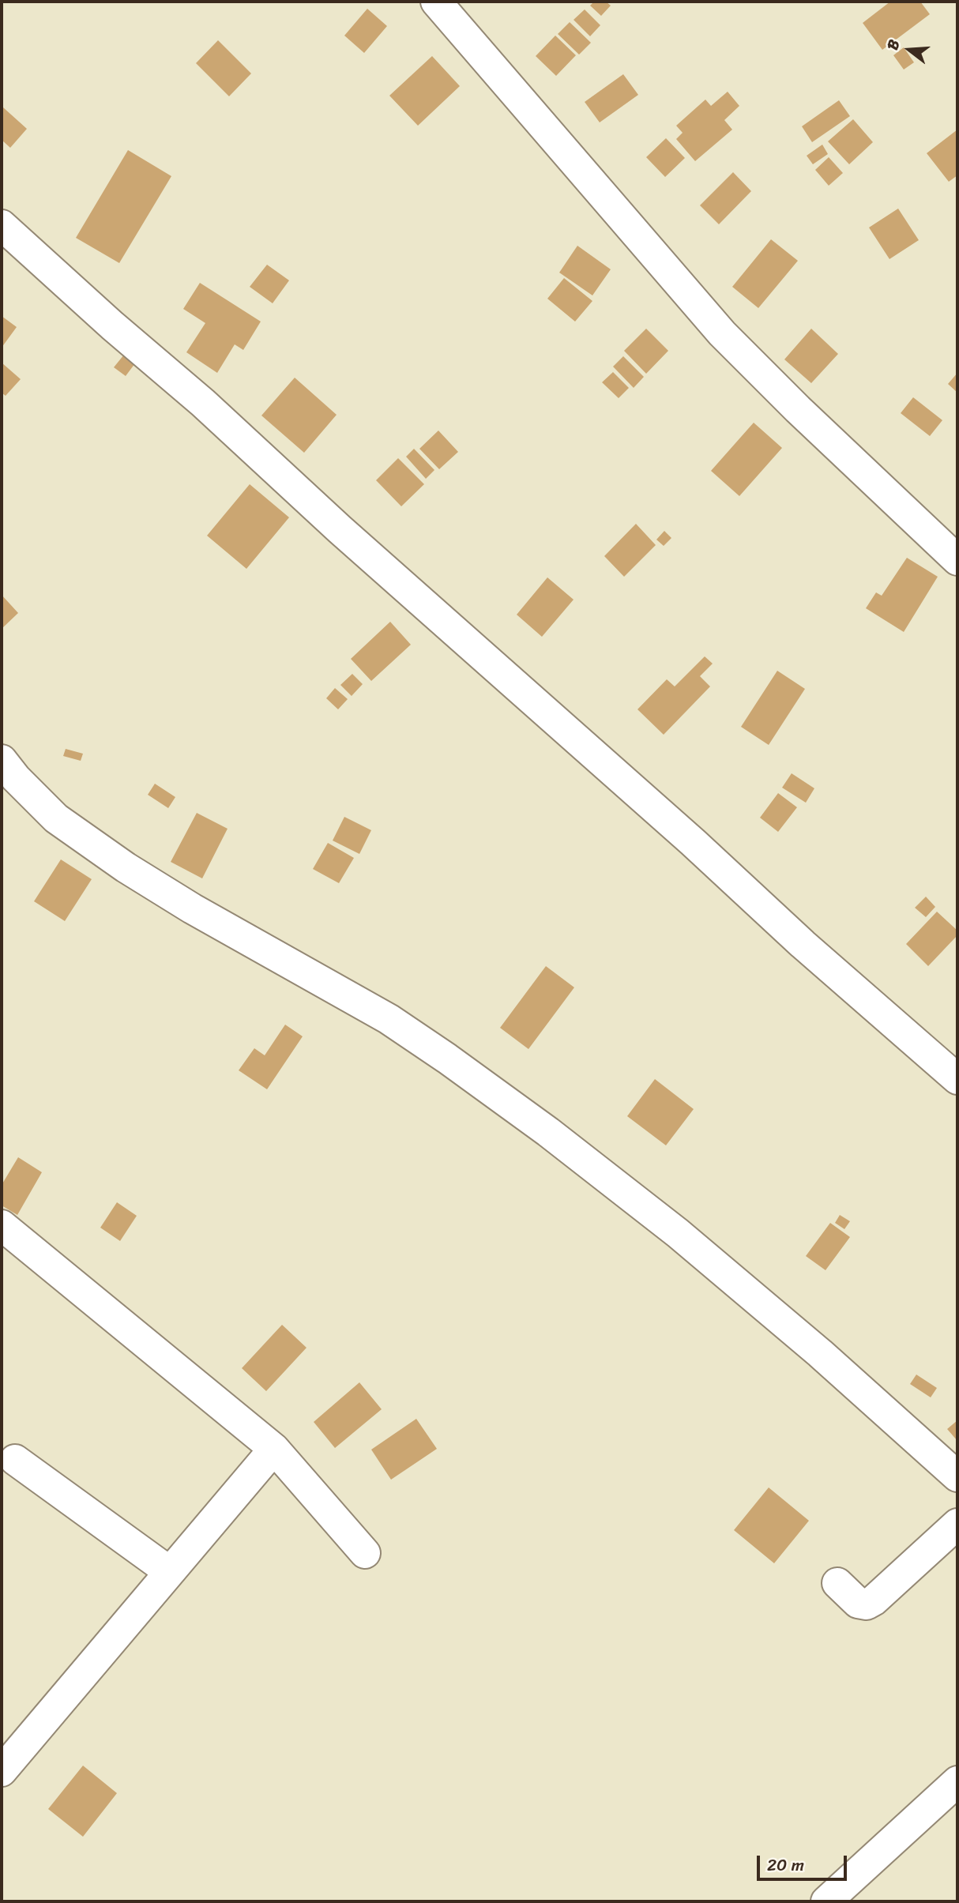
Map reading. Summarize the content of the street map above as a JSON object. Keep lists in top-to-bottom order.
{
  "scale_bar": "20 m",
  "north": "left"
}
